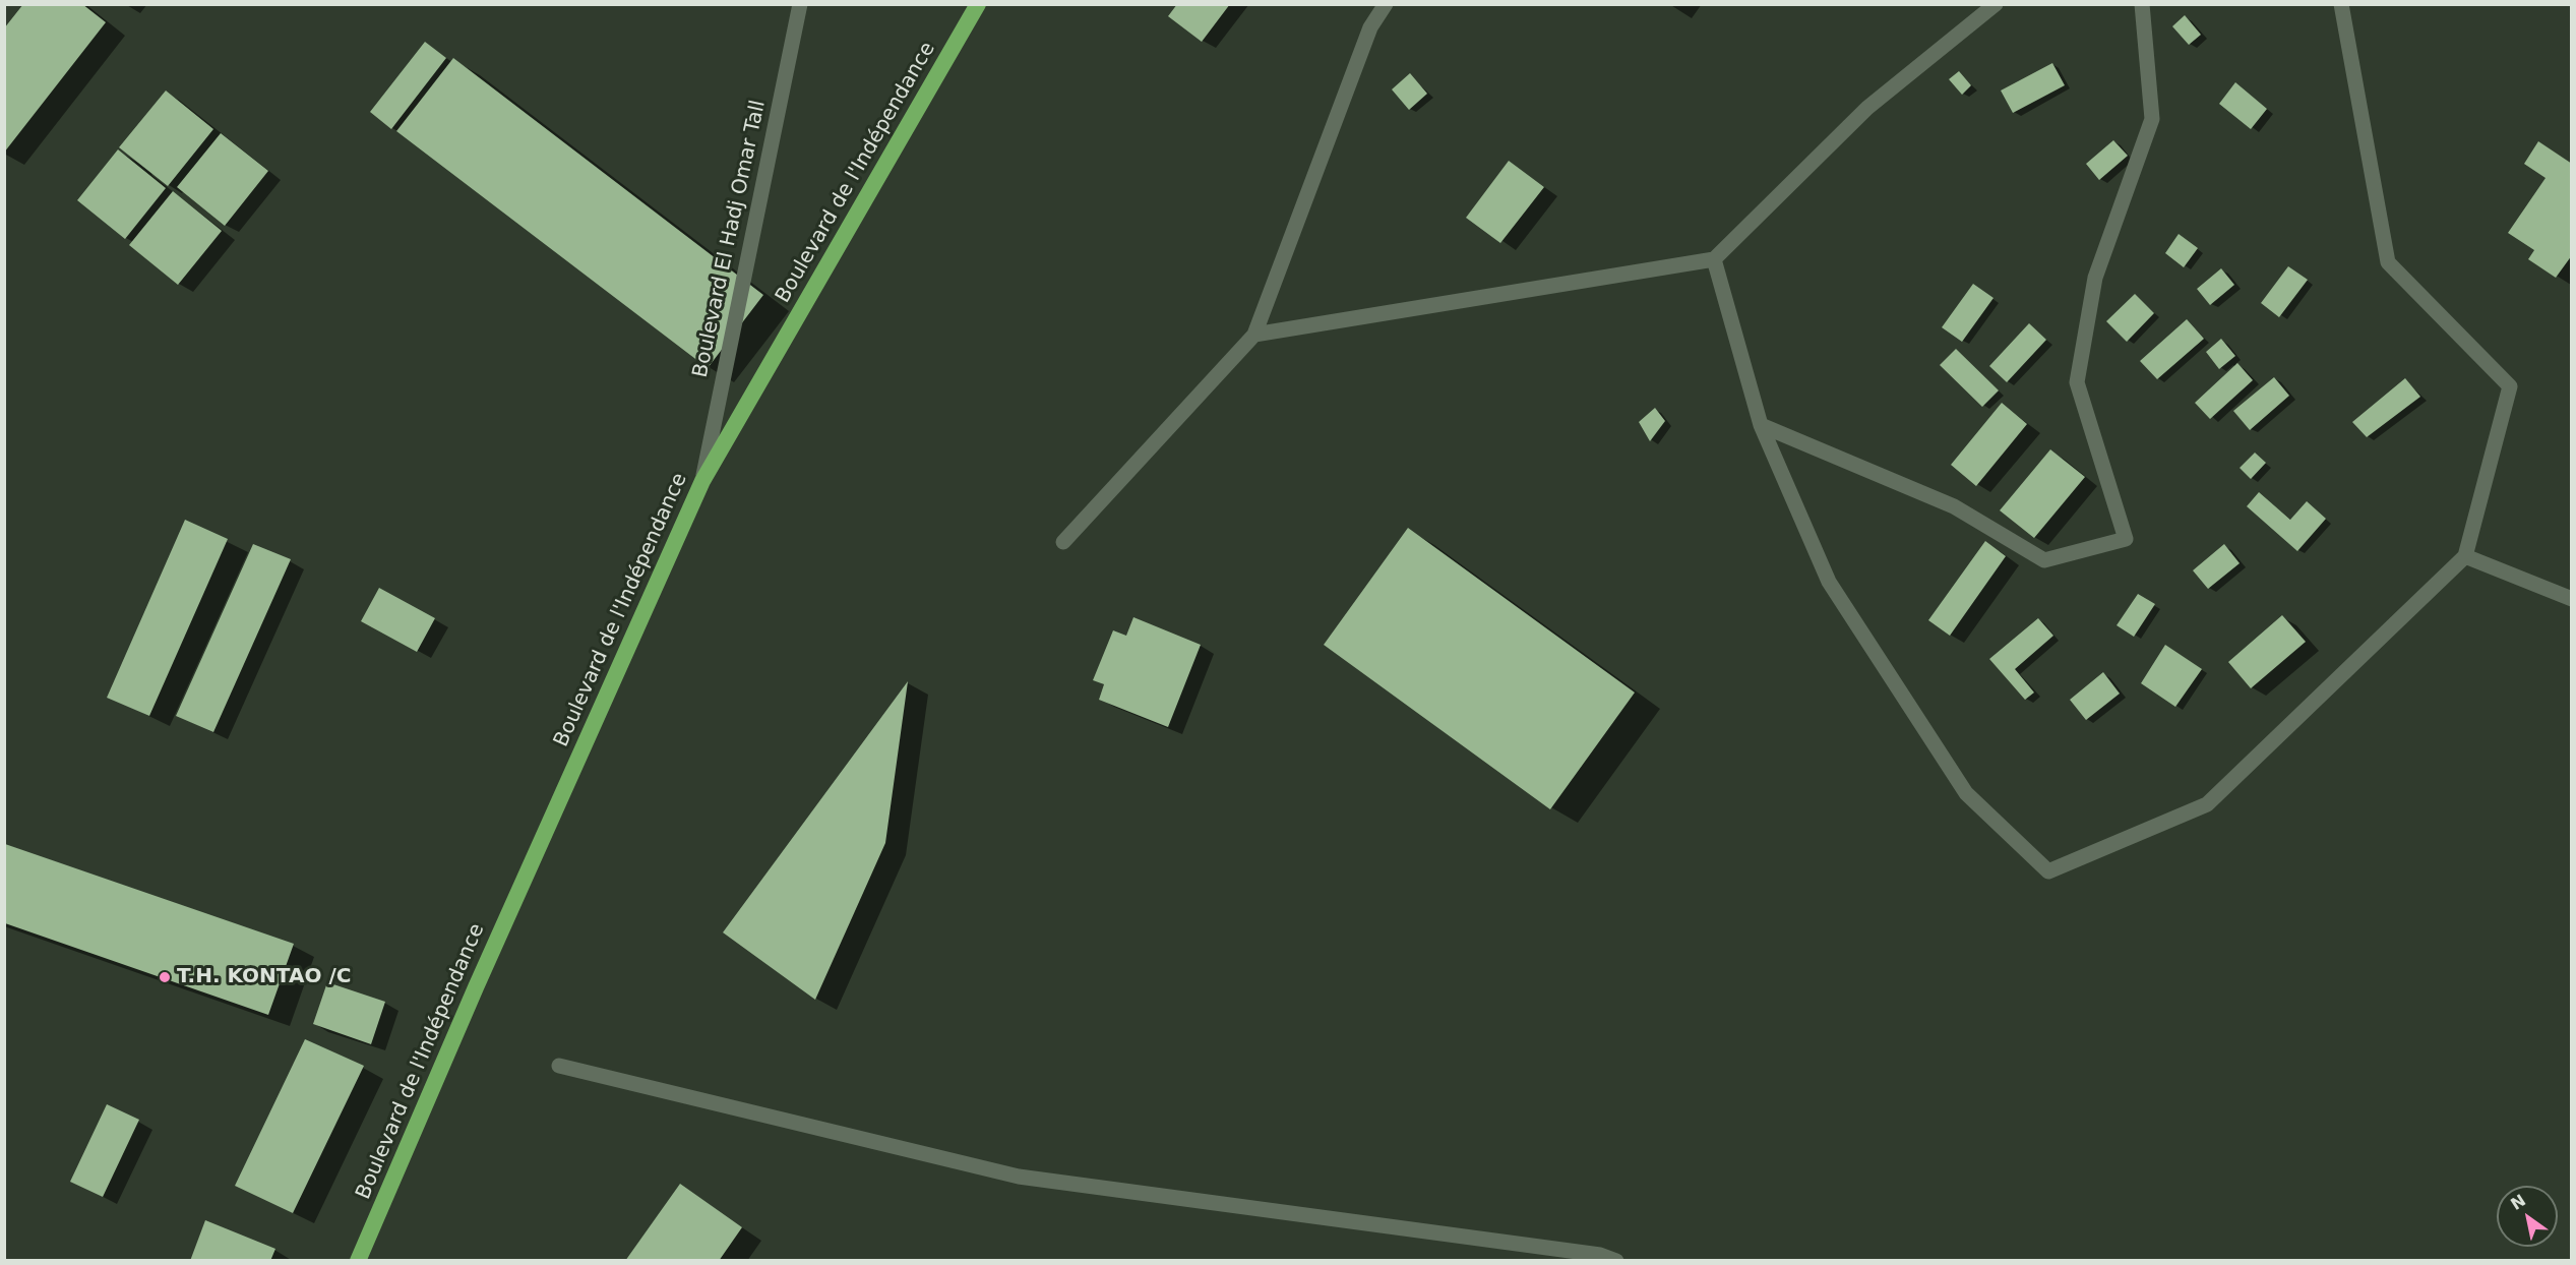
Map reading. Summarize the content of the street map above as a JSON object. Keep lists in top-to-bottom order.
{
  "streets": {
    "highway": ["Boulevard de l'Indépendance"],
    "street": ["Boulevard El Hadj Omar Tall"]
  },
  "crossings": [
    ["Boulevard de l'Indépendance", "Boulevard El Hadj Omar Tall"]
  ],
  "places": ["T.H. KONTAO /C"],
  "north": "top left"
}
